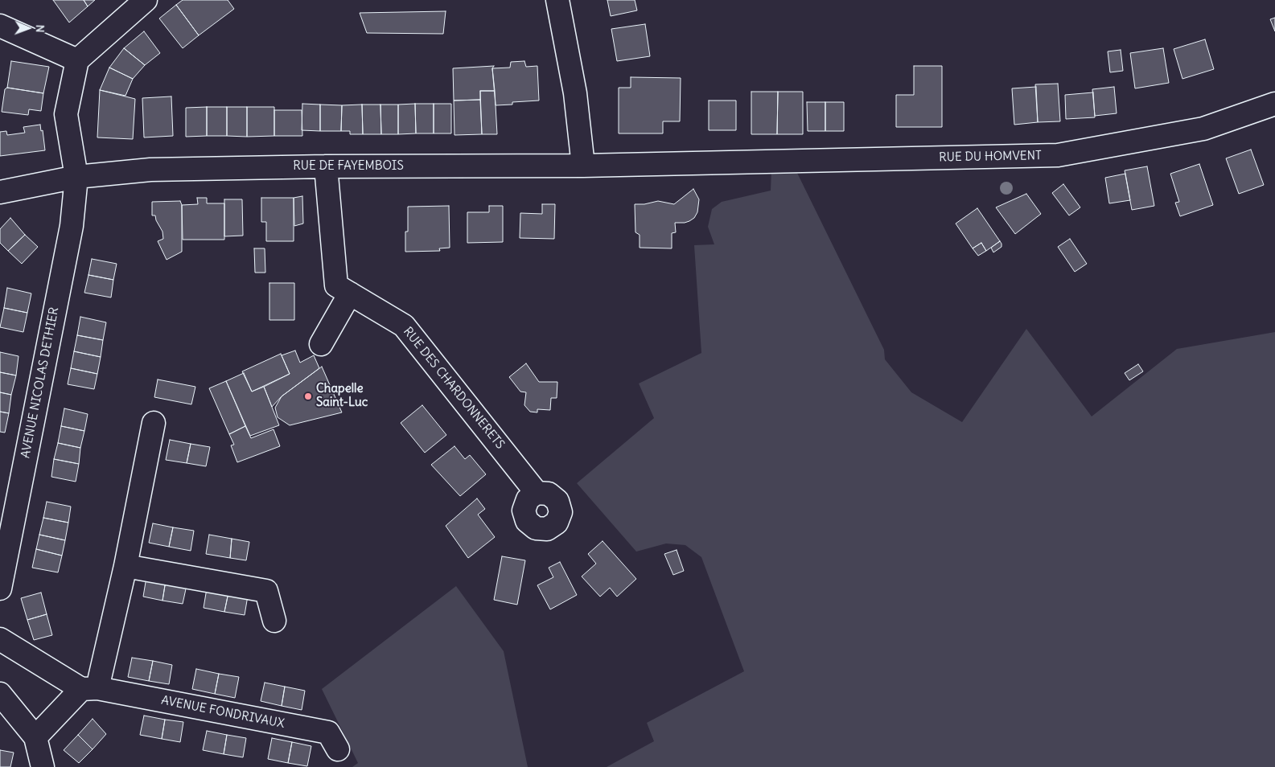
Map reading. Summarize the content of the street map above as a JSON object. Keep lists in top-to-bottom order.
{
  "streets": {
    "street": [
      "RUE DU HOMVENT",
      "RUE DE FAYEMBOIS",
      "AVENUE NICOLAS DETHIER",
      "RUE DES CHARDONNERETS",
      "AVENUE FONDRIVAUX"
    ]
  },
  "crossings": [
    ["RUE DU HOMVENT", "RUE DE FAYEMBOIS"],
    ["RUE DE FAYEMBOIS", "AVENUE NICOLAS DETHIER"],
    ["RUE DE FAYEMBOIS", "RUE DES CHARDONNERETS"]
  ],
  "places": ["Chapelle Saint-Luc"],
  "north": "right"
}
